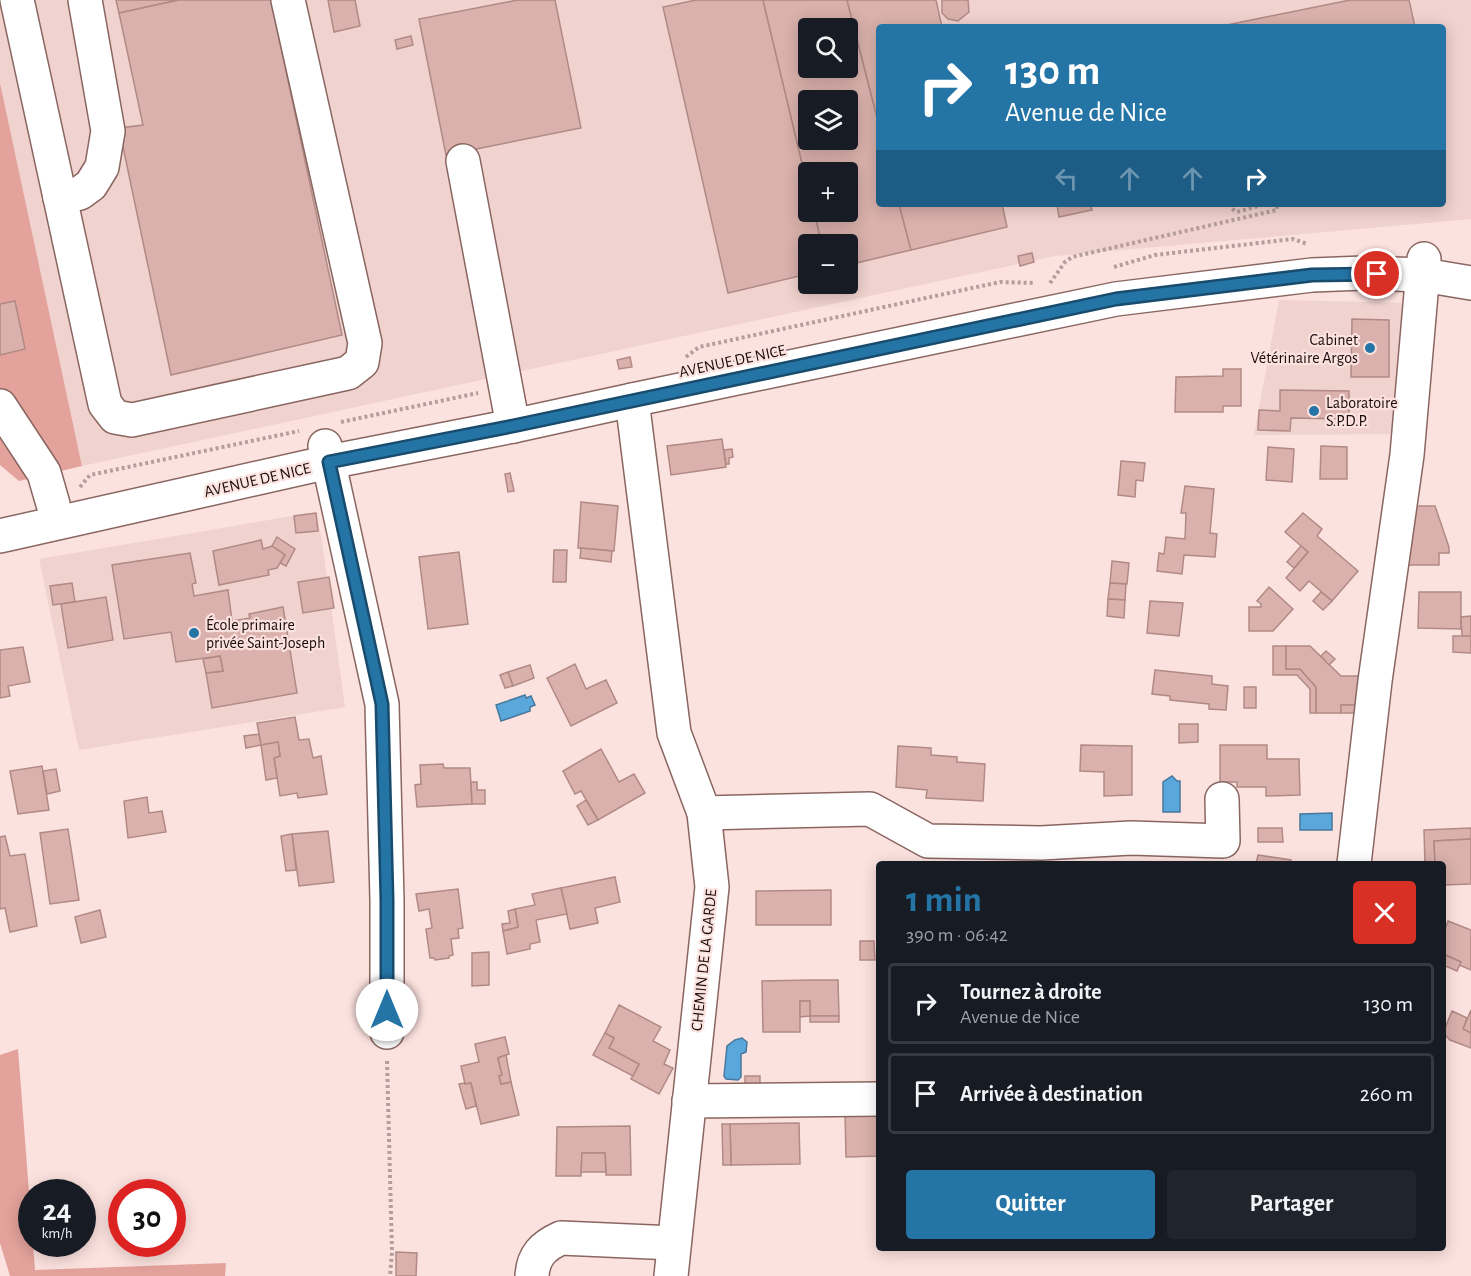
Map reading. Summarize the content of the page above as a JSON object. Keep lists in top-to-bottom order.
{
  "streets": {
    "main road": ["AVENUE DE NICE", "CHEMIN DE LA GARDE"]
  },
  "crossings": [
    ["AVENUE DE NICE", "CHEMIN DE LA GARDE"]
  ],
  "places": ["Cabinet Vétérinaire Argos", "Laboratoire S.P.D.P.", "École primaire privée Saint-Joseph"],
  "page": {
    "map_buttons": ["+", "−"],
    "turn": ["130 m", "Avenue de Nice"],
    "heading": ["1 min", "390 m · 06:42"],
    "list": [
      {
        "name": "Tournez à droite",
        "note": "Avenue de Nice",
        "value": "130 m"
      },
      {
        "name": "Arrivée à destination",
        "value": "260 m"
      }
    ],
    "buttons": ["Quitter", "Partager"],
    "speed": "24 km/h",
    "limit": "30"
  }
}
